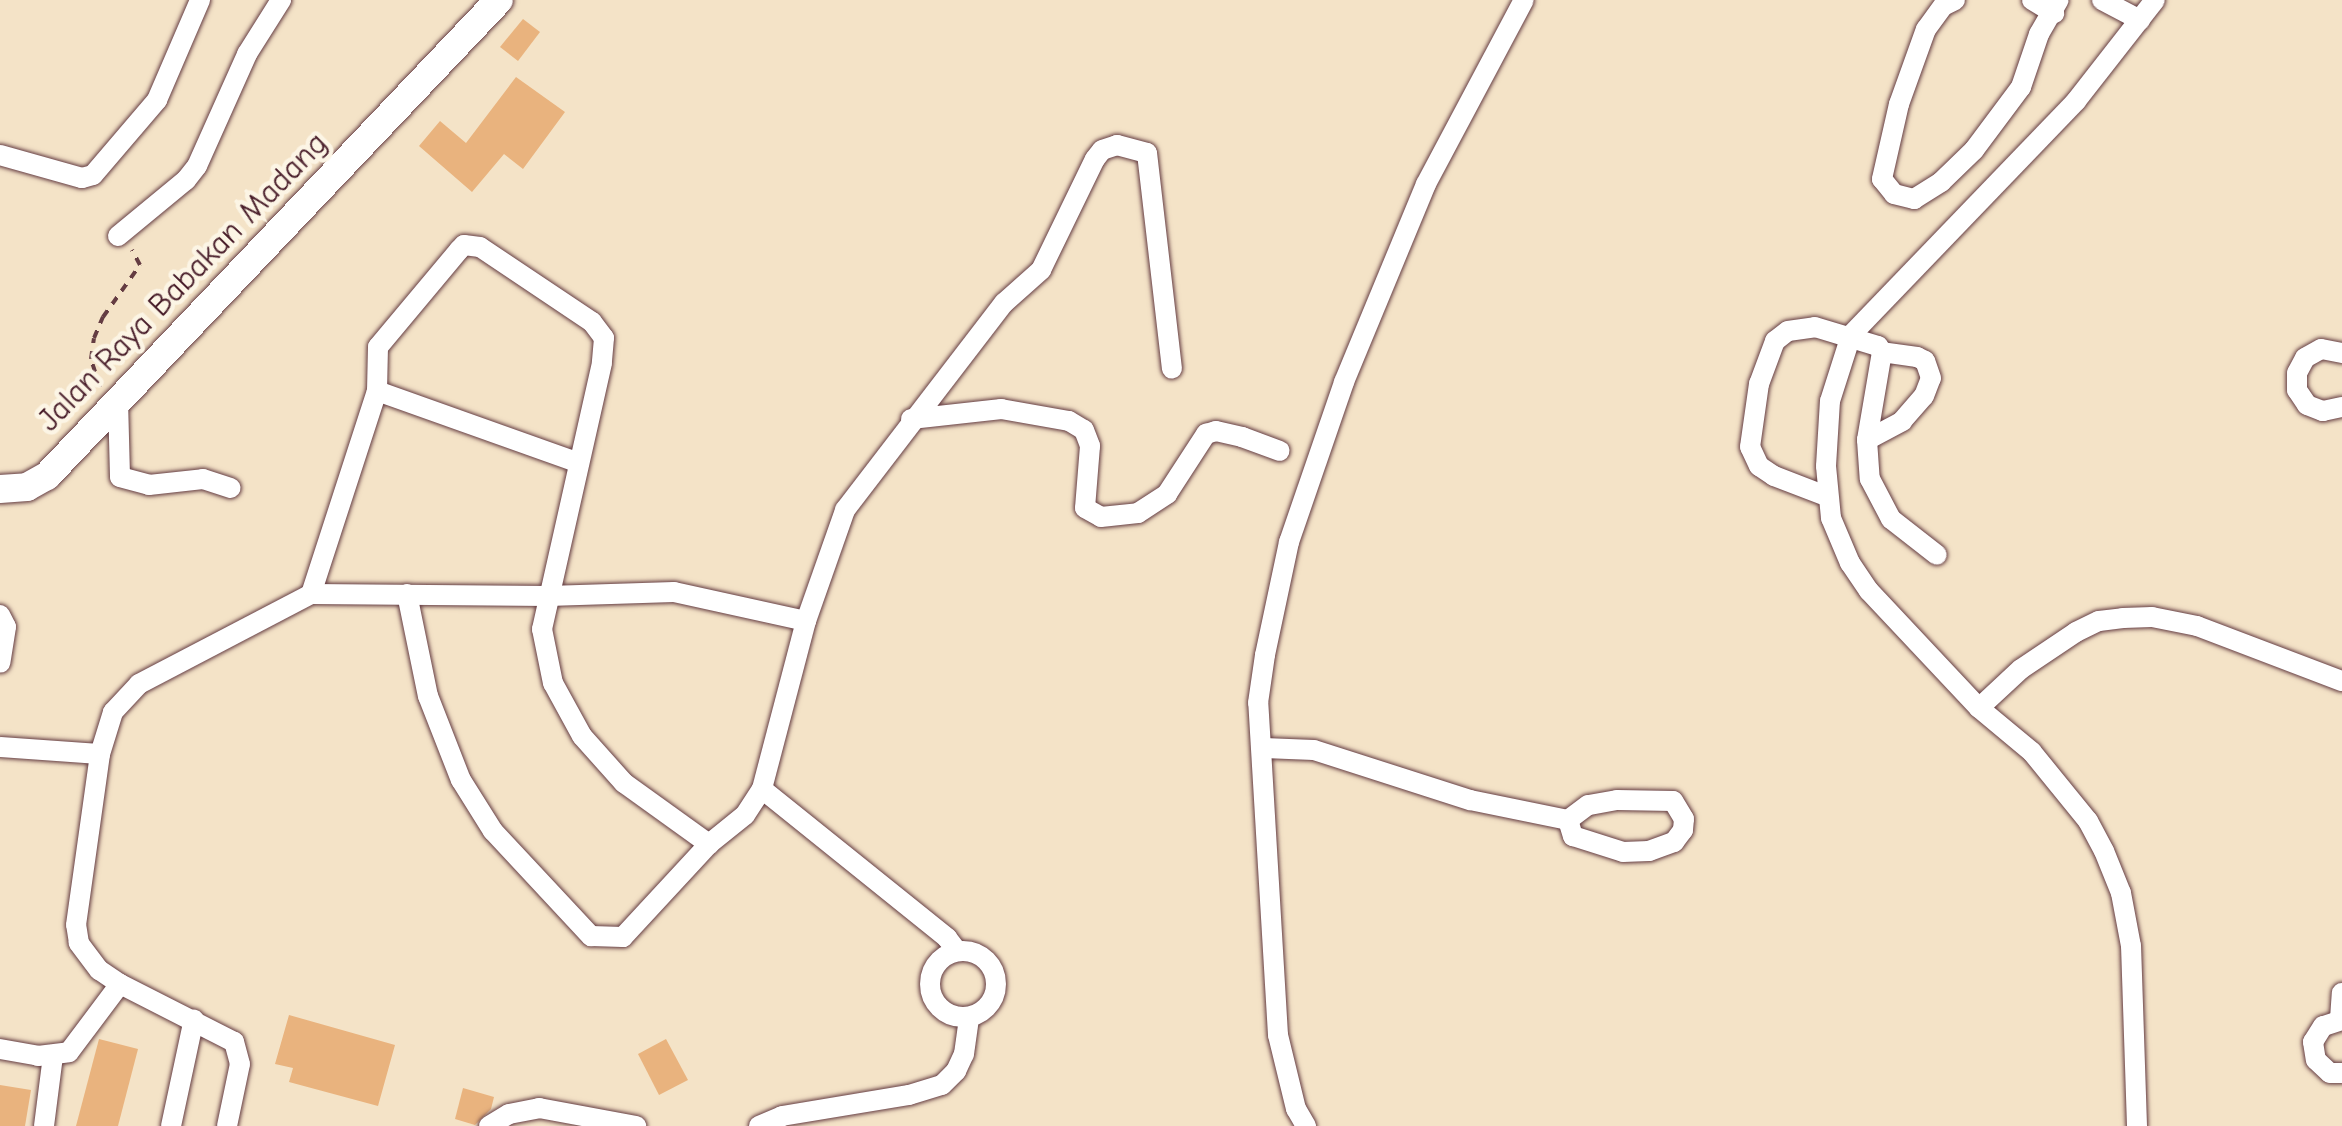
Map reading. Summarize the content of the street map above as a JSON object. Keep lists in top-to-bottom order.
{
  "streets": {
    "main road": ["Jalan Raya Babakan Madang"]
  }
}
